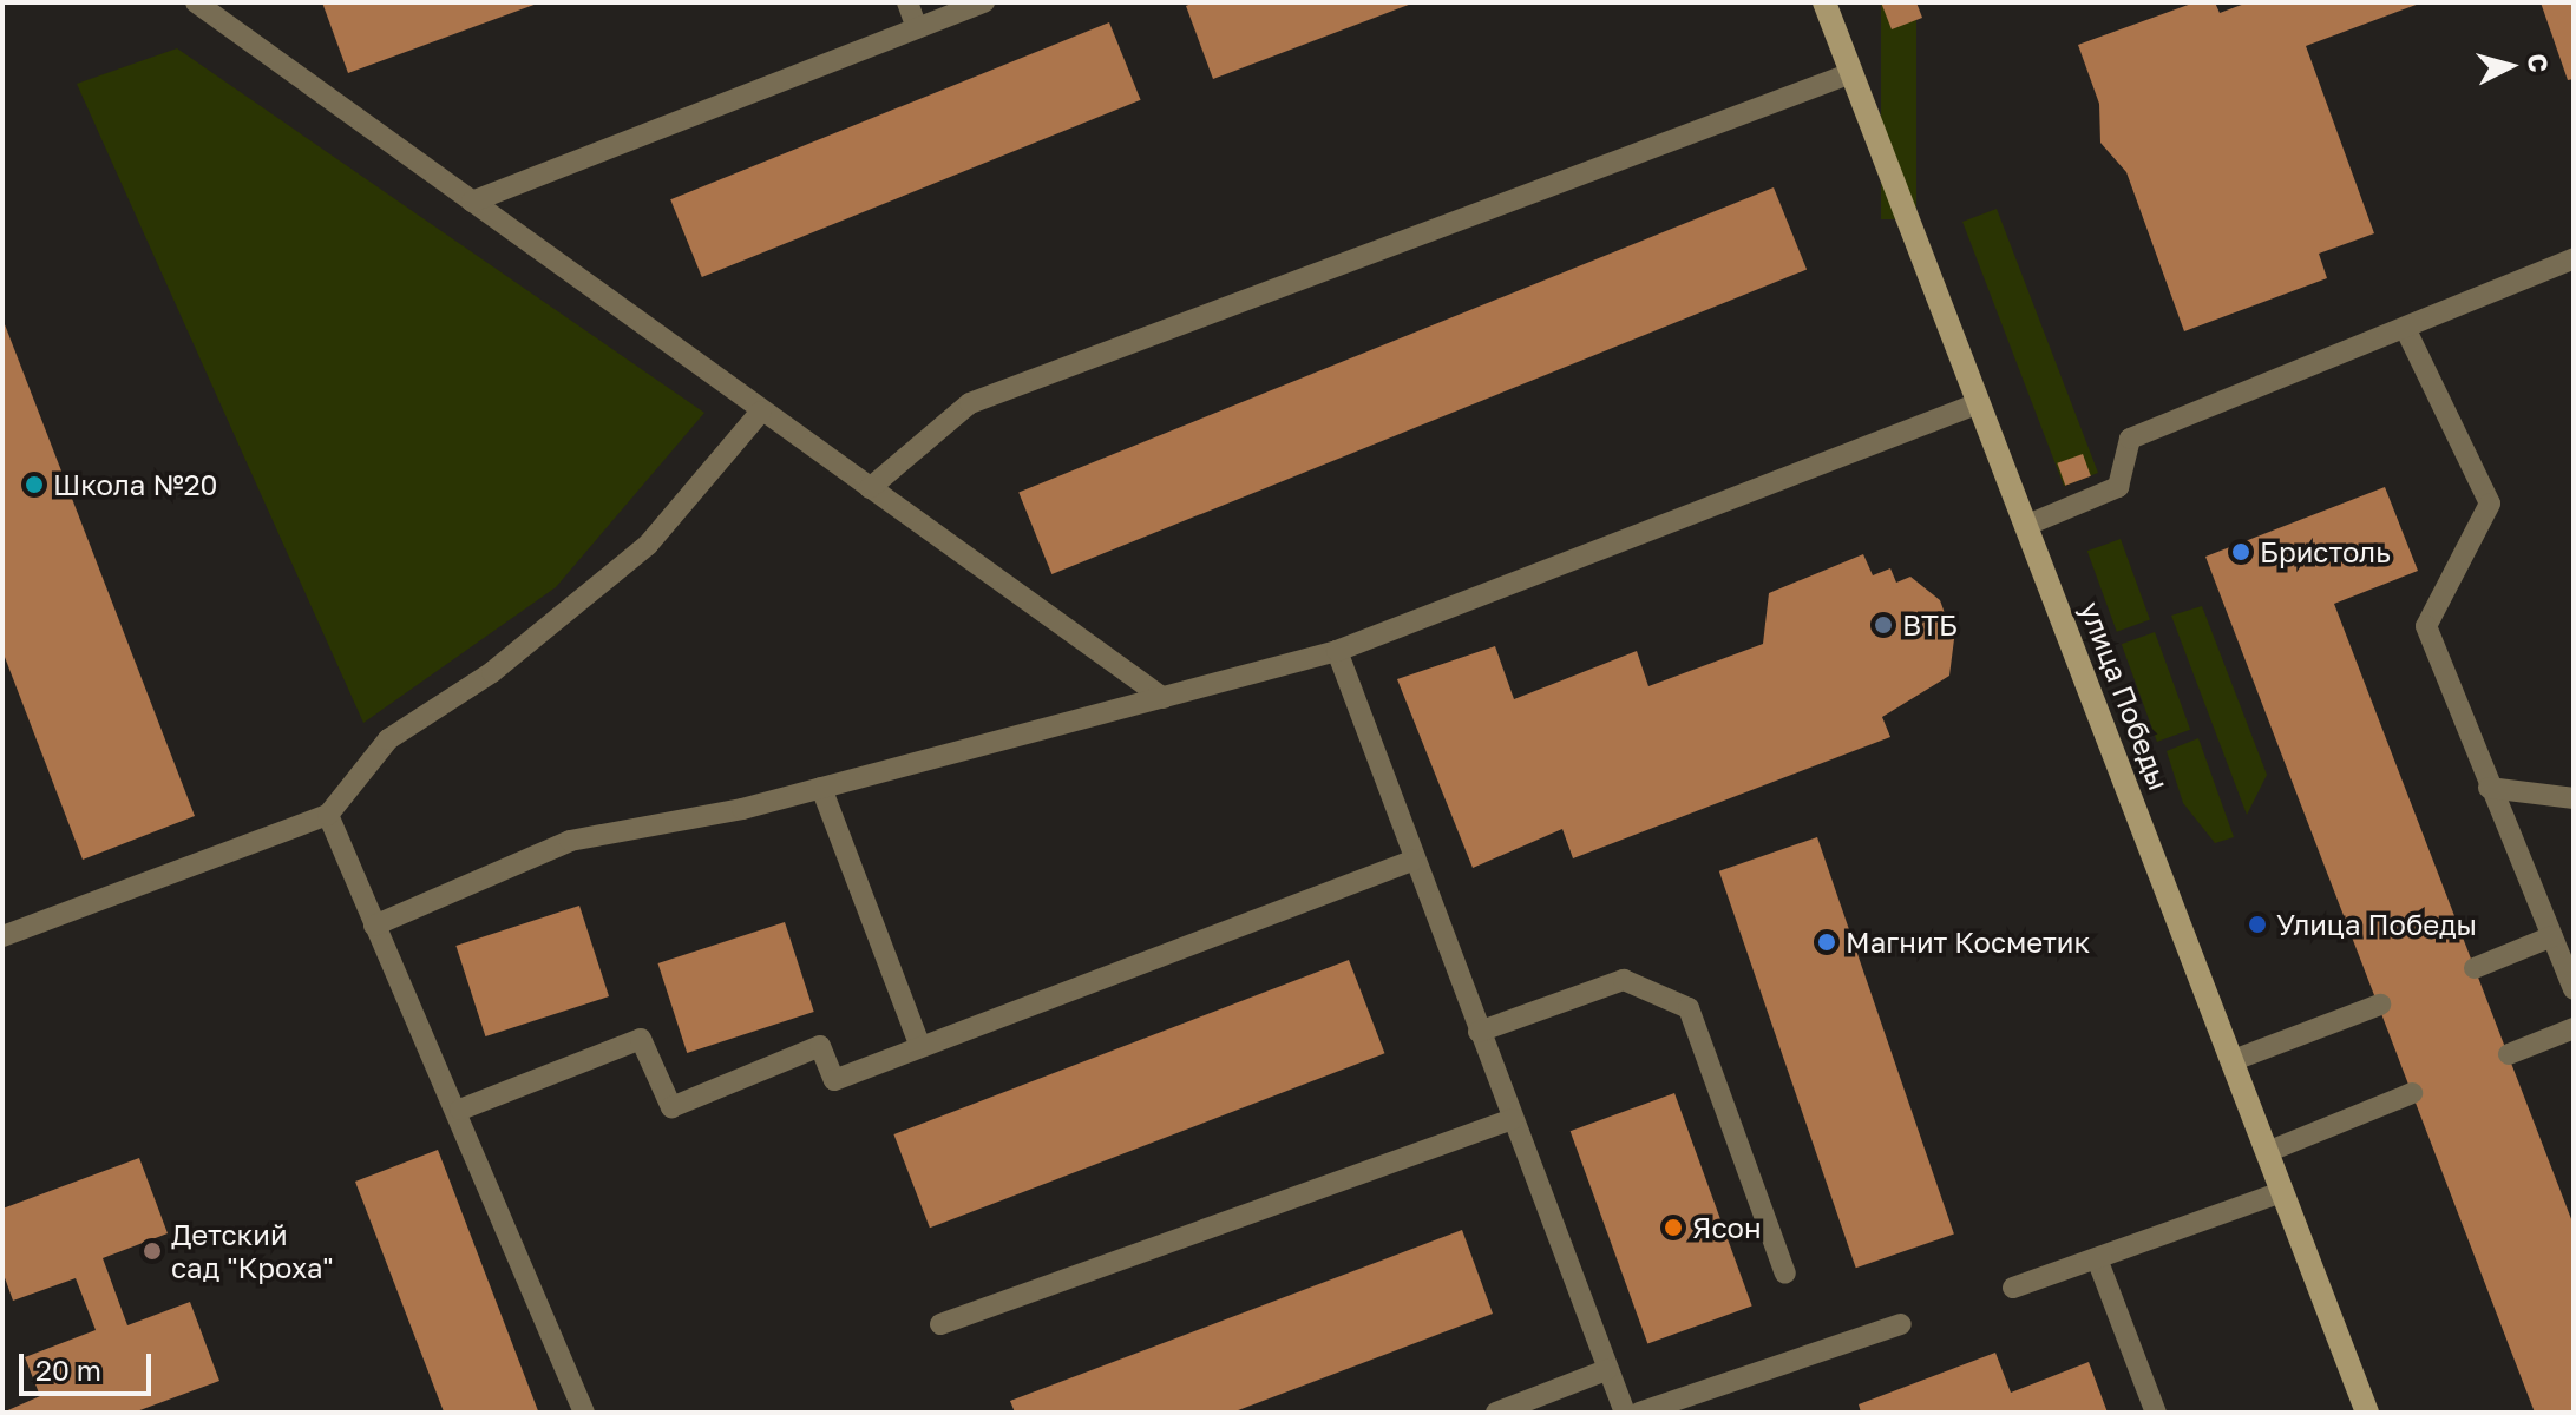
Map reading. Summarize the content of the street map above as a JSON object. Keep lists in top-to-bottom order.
{
  "streets": {
    "main road": ["улица Победы"]
  },
  "places": [
    "Школа №20",
    "Бристоль",
    "ВТБ",
    "Улица Победы",
    "Магнит Косметик",
    "Ясон",
    "Детский сад \"Кроха\""
  ],
  "scale_bar": "20 m",
  "north": "right"
}
